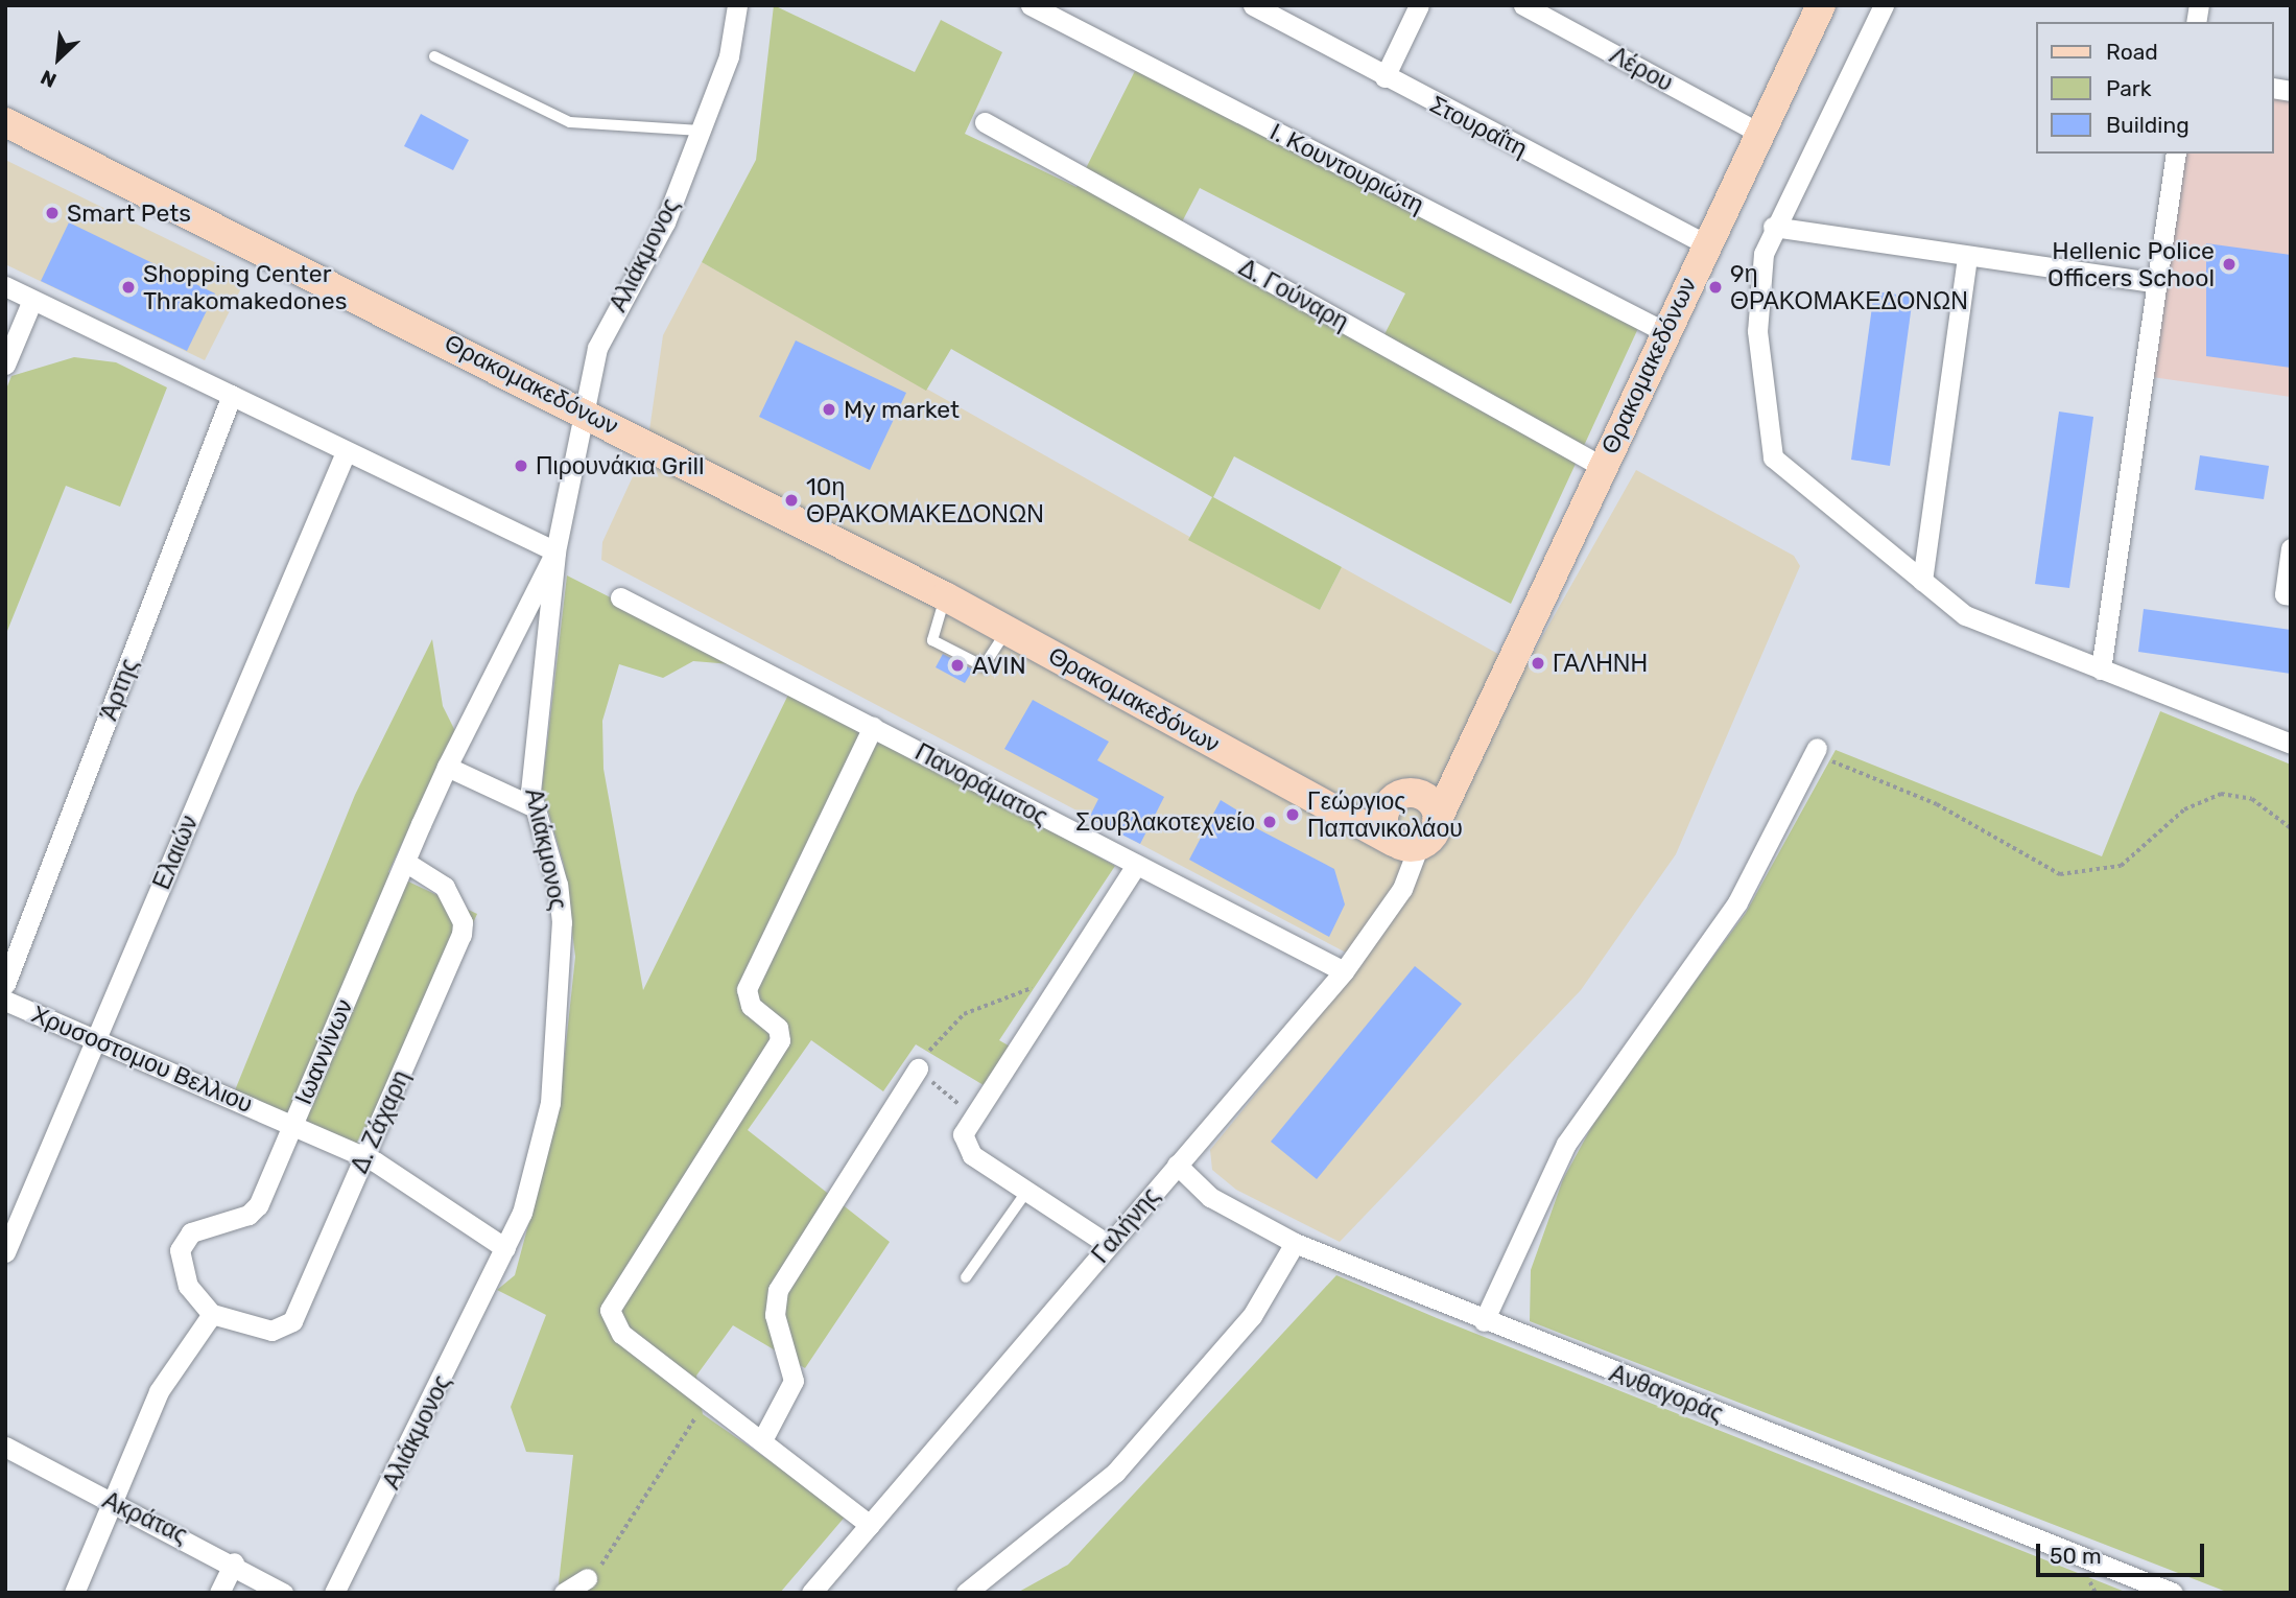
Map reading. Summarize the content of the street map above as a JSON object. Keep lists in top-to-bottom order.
{
  "streets": {
    "main road": ["Θρακομακεδόνων"],
    "street": [
      "Λέρου",
      "Στουραΐτη",
      "Ι. Κουντουριώτη",
      "Αλιάκμονος",
      "Δ. Γούναρη",
      "Άρτης",
      "Πανοράματος",
      "Ελαιών",
      "Ιωαννίνων",
      "Χρυσοστομου Βελλιου",
      "Δ. Ζάχαρη",
      "Γαλήνης",
      "Ανθαγοράς",
      "Ακράτας"
    ]
  },
  "crossings": [
    ["Λέρου", "Θρακομακεδόνων"],
    ["Στουραΐτη", "Θρακομακεδόνων"],
    ["Ι. Κουντουριώτη", "Θρακομακεδόνων"],
    ["Αλιάκμονος", "Θρακομακεδόνων"],
    ["Αλιάκμονος", "Ιωαννίνων"],
    ["Αλιάκμονος", "Χρυσοστομου Βελλιου"],
    ["Δ. Γούναρη", "Θρακομακεδόνων"],
    ["Θρακομακεδόνων", "Γαλήνης"],
    ["Πανοράματος", "Γαλήνης"],
    ["Ελαιών", "Χρυσοστομου Βελλιου"],
    ["Ιωαννίνων", "Χρυσοστομου Βελλιου"],
    ["Ιωαννίνων", "Δ. Ζάχαρη"],
    ["Χρυσοστομου Βελλιου", "Δ. Ζάχαρη"],
    ["Γαλήνης", "Ανθαγοράς"]
  ],
  "places": [
    "Smart Pets",
    "Hellenic Police Officers School",
    "Shopping Center Thrakomakedones",
    "9η ΘΡΑΚΟΜΑΚΕΔΟΝΩΝ",
    "My market",
    "Πιρουνάκια Grill",
    "10η ΘΡΑΚΟΜΑΚΕΔΟΝΩΝ",
    "ΓΑΛΗΝΗ",
    "AVIN",
    "Γεώργιος Παπανικολάου",
    "Σουβλακοτεχνείο"
  ],
  "legend": ["Road", "Park", "Building"],
  "scale_bar": "50 m",
  "north": "bottom left"
}
